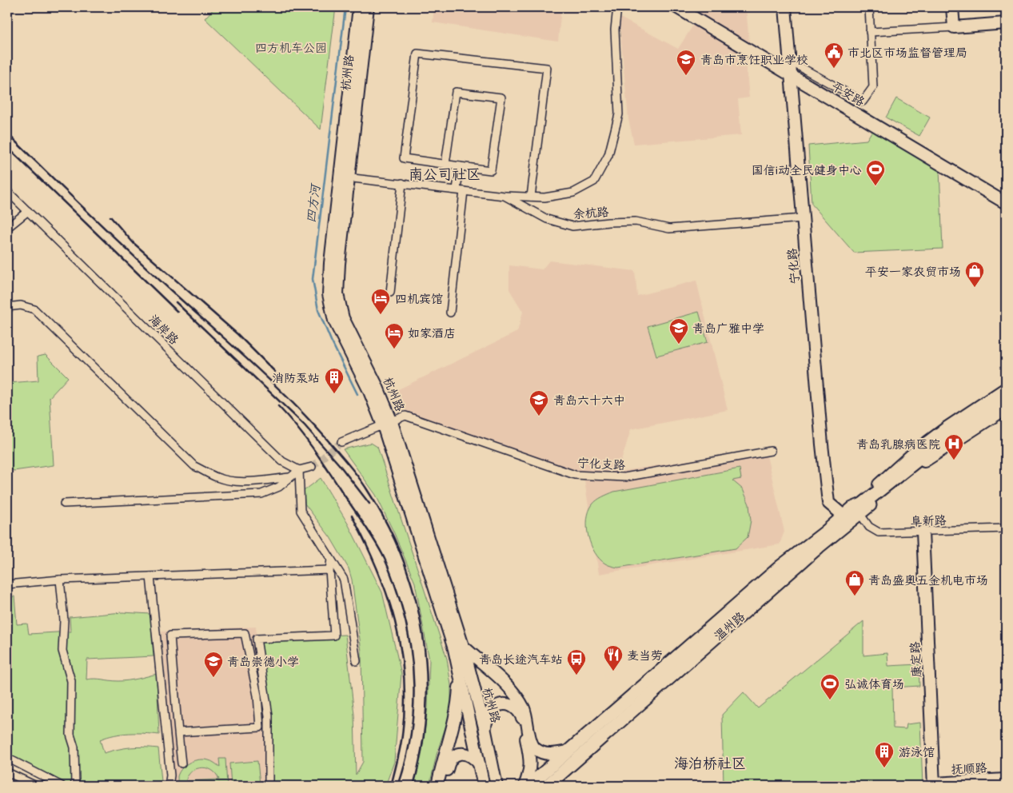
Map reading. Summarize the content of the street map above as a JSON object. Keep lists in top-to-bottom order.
{
  "streets": {
    "main road": [
      "杭州路",
      "平安路",
      "宁化路",
      "温州路",
      "康定路",
      "抚顺路"
    ],
    "street": [
      "余杭路",
      "海岸路",
      "宁化支路",
      "阜新路"
    ]
  },
  "crossings": [
    ["杭州路", "余杭路"],
    ["杭州路", "宁化支路"],
    ["平安路", "宁化路"],
    ["余杭路", "宁化路"],
    ["宁化路", "阜新路"],
    ["宁化路", "温州路"],
    ["阜新路", "温州路"],
    ["阜新路", "康定路"],
    ["康定路", "抚顺路"]
  ],
  "districts": ["南公司社区", "海泊桥社区"],
  "water": ["四方河"],
  "parks": ["四方机车公园"],
  "places": {
    "public building": ["市北区市场监督管理局"],
    "school or university": [
      "青岛市烹饪职业学校",
      "青岛广雅中学",
      "青岛六十六中",
      "青岛崇德小学"
    ],
    "sports": ["国信i动全民健身中心", "弘诚体育场"],
    "shop": ["平安一家农贸市场", "青岛盛奥五金机电市场"],
    "hotel": ["四机宾馆", "如家酒店"],
    "building": ["消防泵站", "游泳馆"],
    "hospital": ["青岛乳腺病医院"],
    "restaurant": ["麦当劳"],
    "bus stop": ["青岛长途汽车站"]
  }
}
